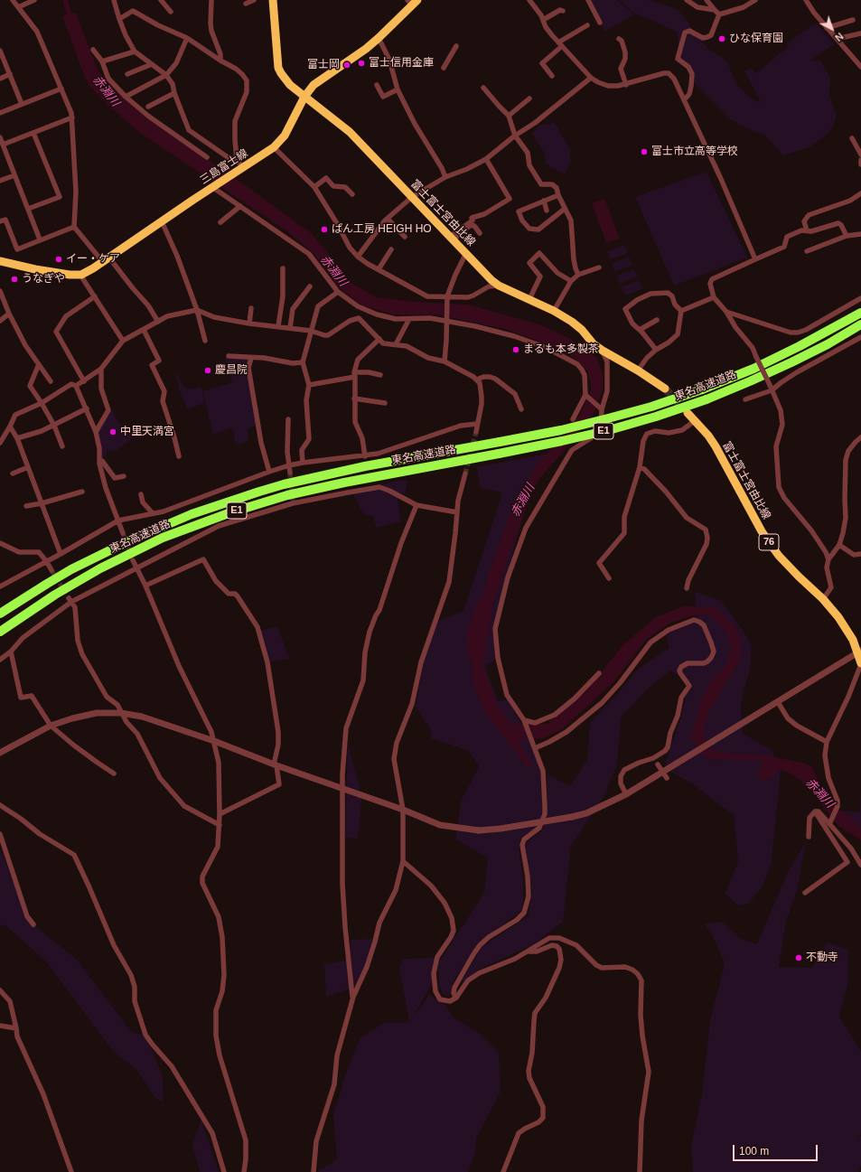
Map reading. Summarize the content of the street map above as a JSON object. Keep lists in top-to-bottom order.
{
  "streets": {
    "highway": ["東名高速道路", "E1"],
    "main road": ["三島富士線", "富士富士宮由比線", "76"]
  },
  "crossings": [
    ["三島富士線", "富士富士宮由比線"]
  ],
  "water": ["赤淵川"],
  "places": [
    "ひな保育園",
    "富士信用金庫",
    "富士岡",
    "富士市立高等学校",
    "ぱん工房 HEIGH HO",
    "イー・ケア",
    "うなぎや",
    "まるも本多製茶",
    "慶昌院",
    "中里天満宮",
    "不動寺"
  ],
  "scale_bar": "100 m",
  "north": "bottom right"
}
